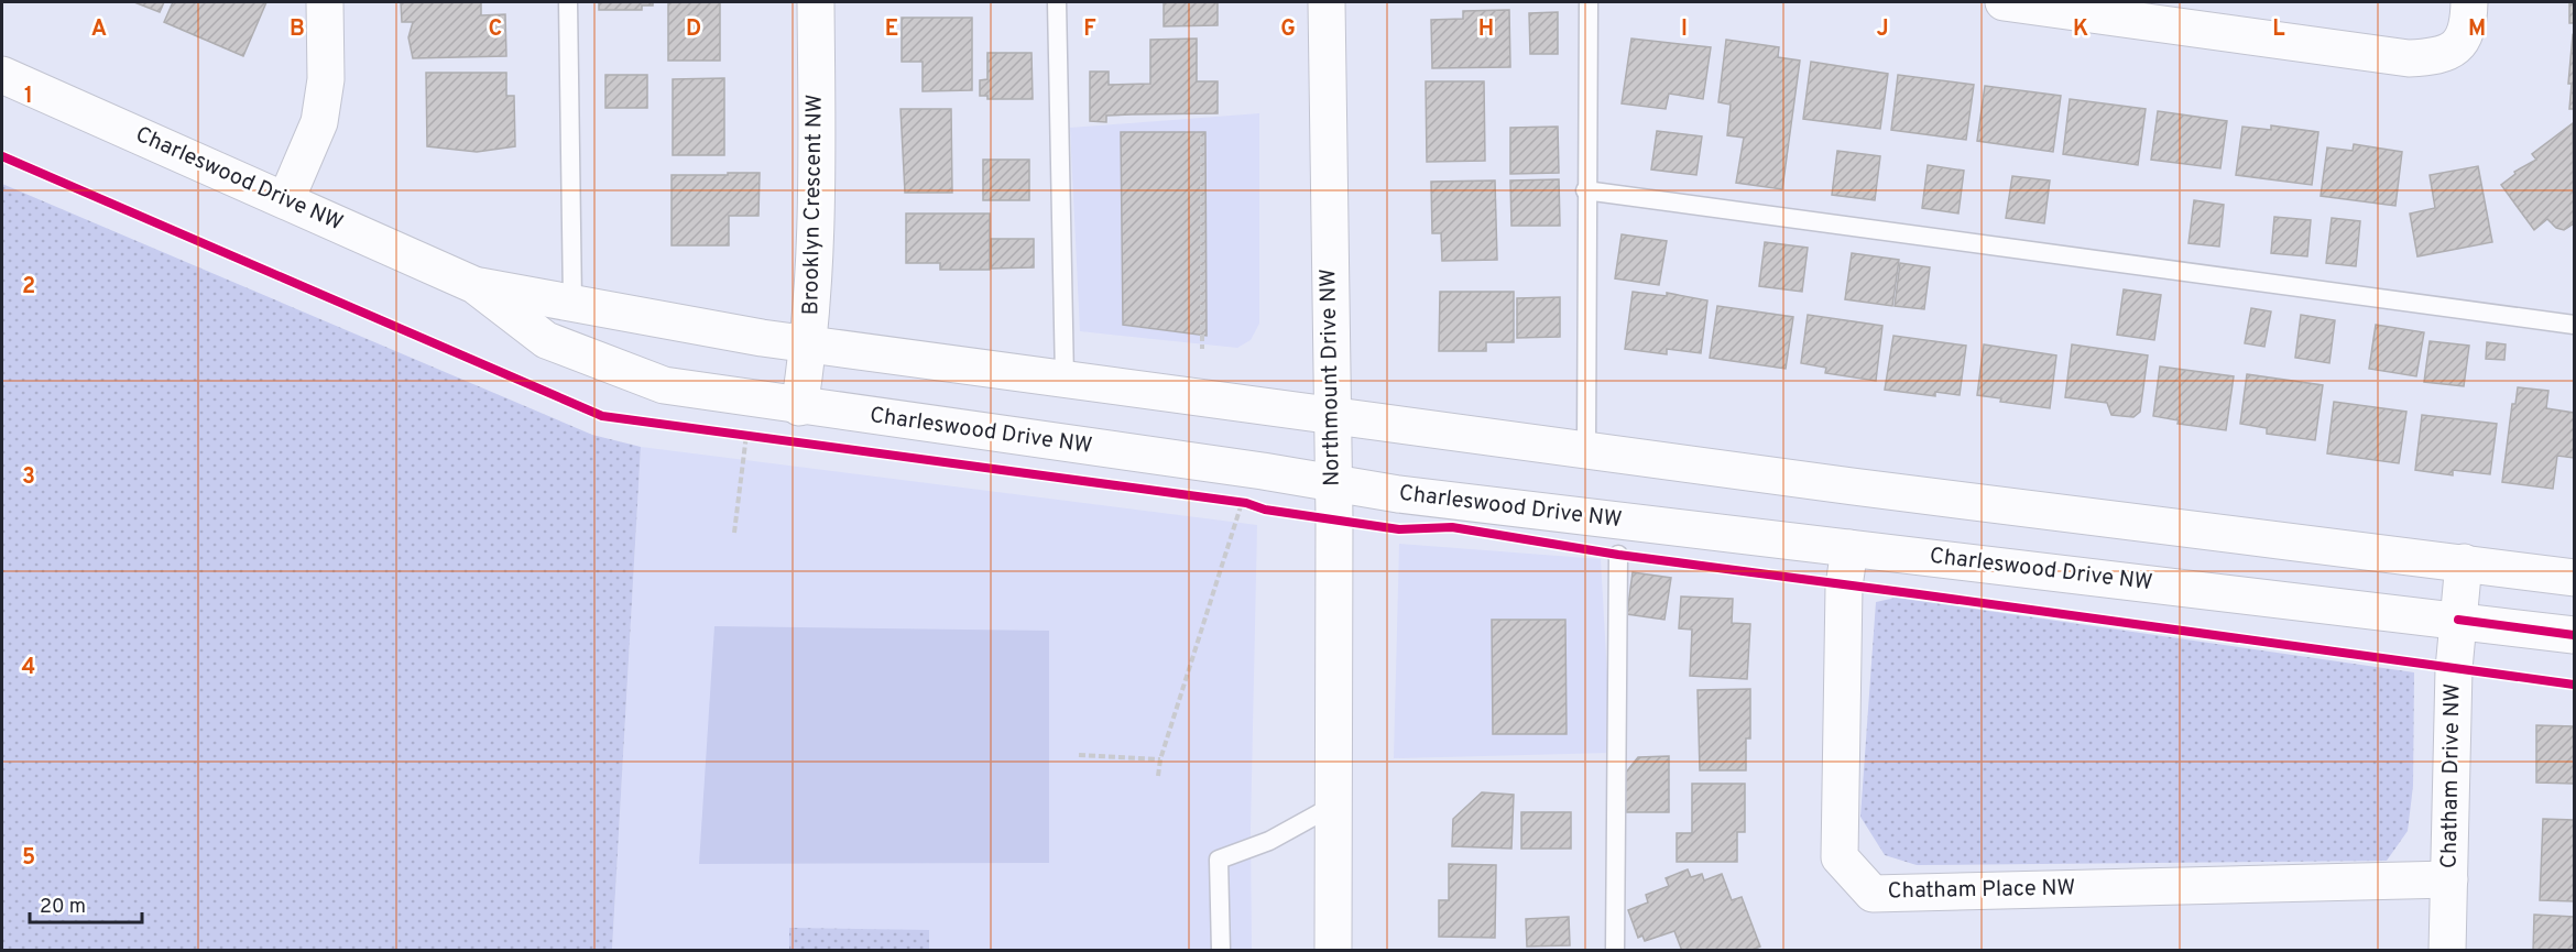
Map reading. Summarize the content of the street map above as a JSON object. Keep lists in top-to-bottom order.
{
  "streets": {
    "street": [
      "Charleswood Drive NW",
      "Brooklyn Crescent NW",
      "Northmount Drive NW",
      "Chatham Drive NW",
      "Chatham Place NW"
    ]
  },
  "crossings": [
    ["Charleswood Drive NW", "Brooklyn Crescent NW"],
    ["Charleswood Drive NW", "Northmount Drive NW"],
    ["Charleswood Drive NW", "Chatham Drive NW"],
    ["Charleswood Drive NW", "Chatham Place NW"],
    ["Chatham Drive NW", "Chatham Place NW"]
  ],
  "scale_bar": "20 m",
  "grid": {
    "columns": [
      "A",
      "B",
      "C",
      "D",
      "E",
      "F",
      "G",
      "H",
      "I",
      "J",
      "K",
      "L",
      "M"
    ],
    "rows": [
      "1",
      "2",
      "3",
      "4",
      "5"
    ]
  }
}
